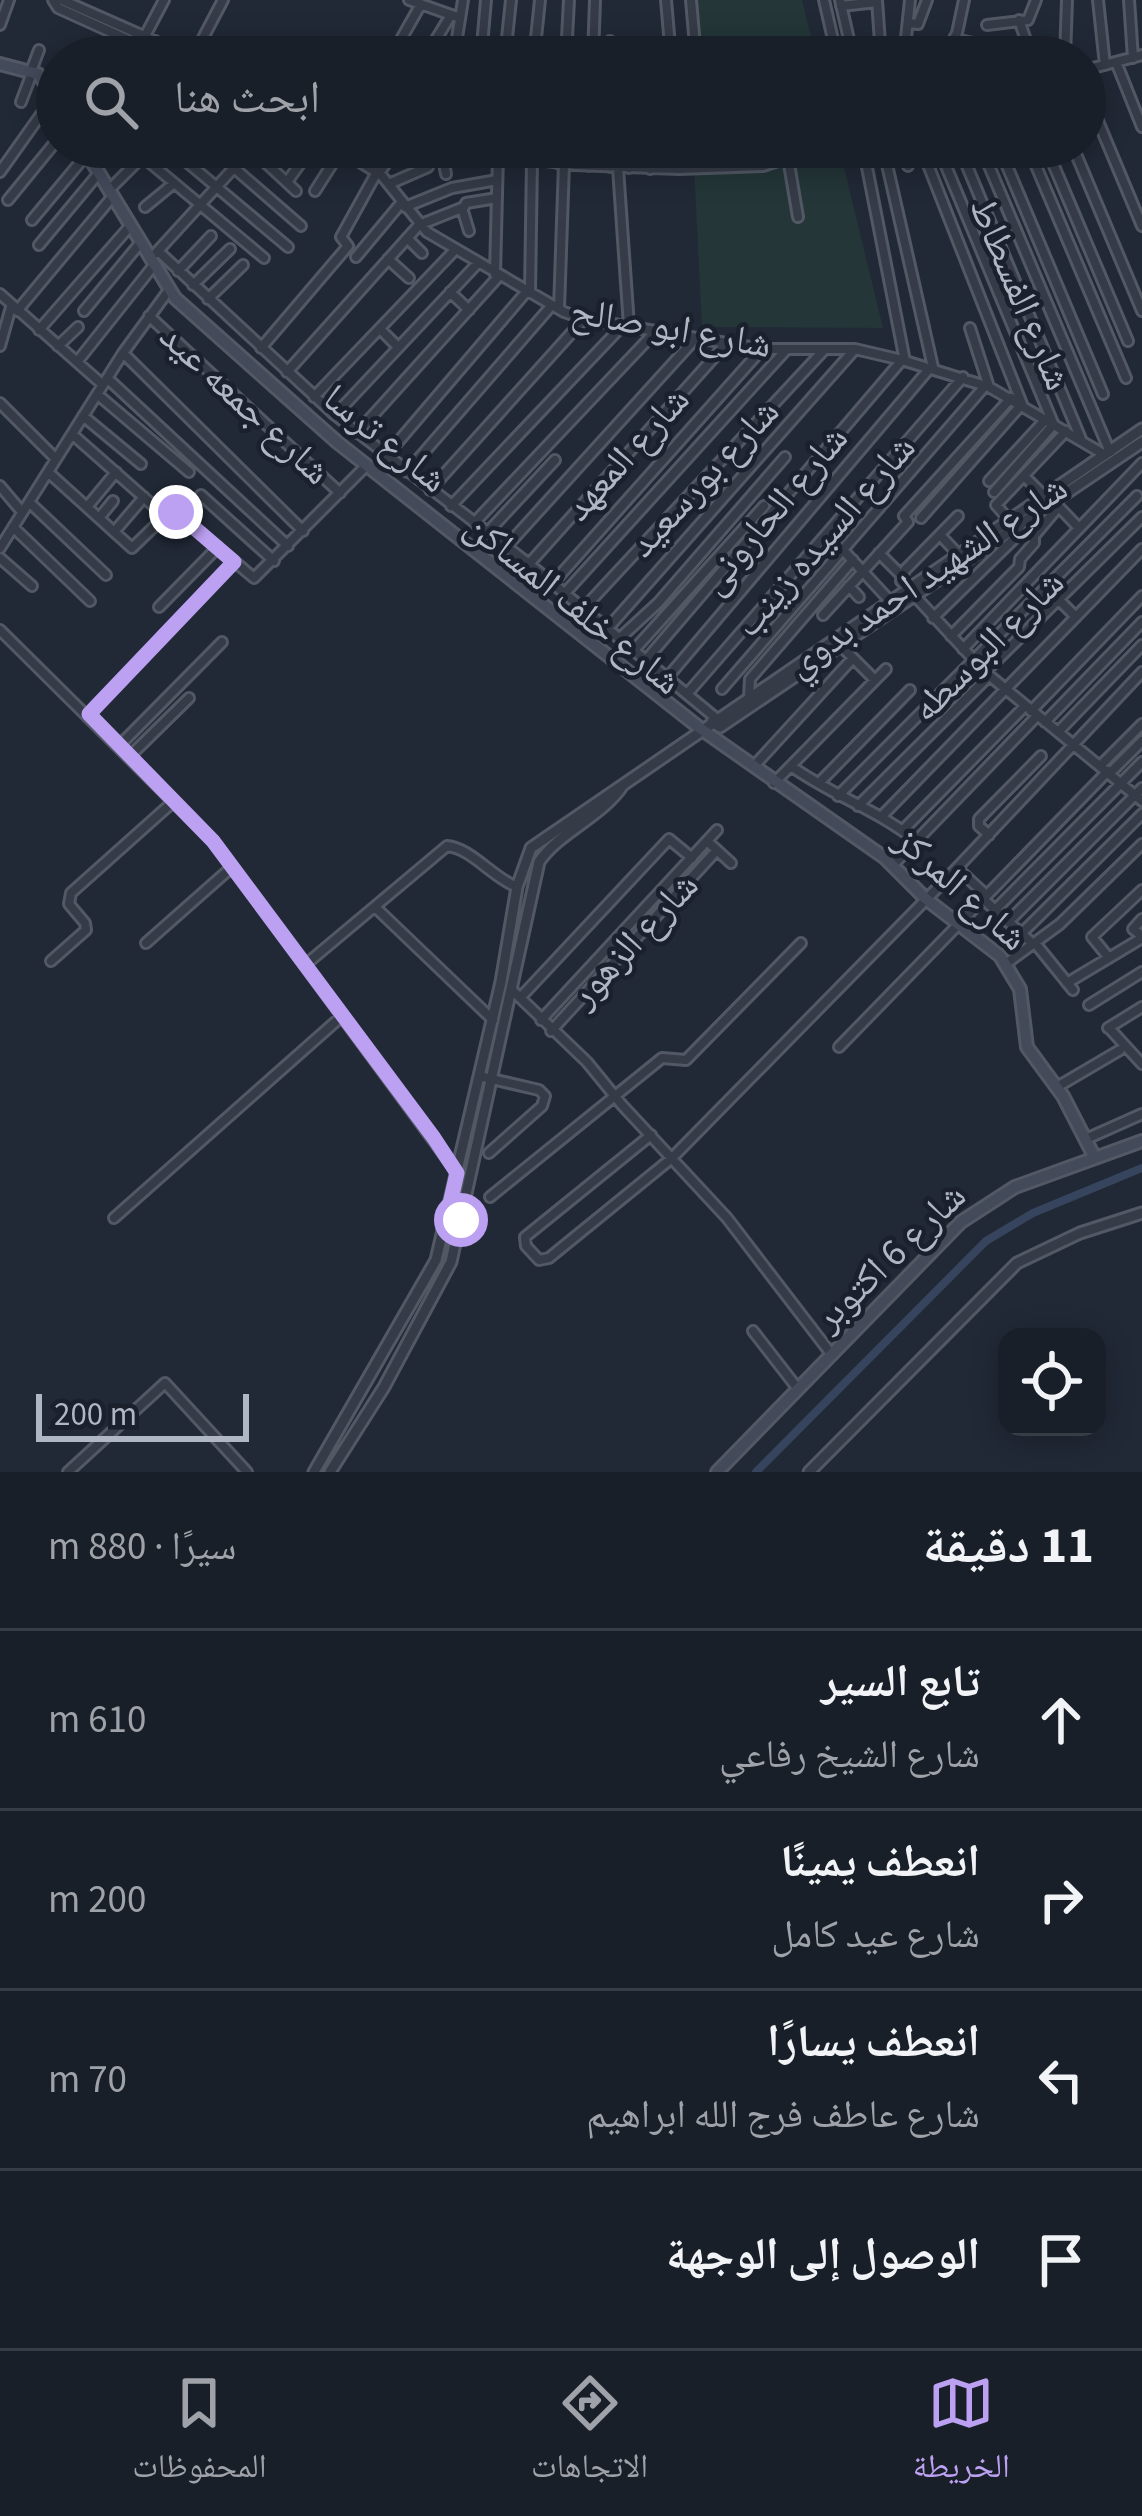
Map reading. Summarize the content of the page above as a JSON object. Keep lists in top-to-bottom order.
{
  "streets": {
    "main road": ["شارع ترسا", "شارع المركز", "شارع 6 اكتوبر"],
    "street": [
      "شارع الفسطاط",
      "شارع ابو صالح",
      "شارع جمعه عيد",
      "شارع المعهد",
      "شارع بورسعيد",
      "شارع الحارونى",
      "شارع السيده زينب",
      "شارع الشهيد احمد بدوي",
      "شارع خلف المساكن",
      "شارع البوسطه",
      "شارع الزهور"
    ]
  },
  "crossings": [
    ["شارع الفسطاط", "شارع ابو صالح"],
    ["شارع ابو صالح", "شارع المعهد"],
    ["شارع ابو صالح", "شارع بورسعيد"],
    ["شارع ابو صالح", "شارع الحارونى"],
    ["شارع ابو صالح", "شارع السيده زينب"],
    ["شارع ابو صالح", "شارع الشهيد احمد بدوي"],
    ["شارع ترسا", "شارع الشهيد احمد بدوي"],
    ["شارع ترسا", "شارع خلف المساكن"],
    ["شارع ترسا", "شارع المركز"],
    ["شارع المعهد", "شارع خلف المساكن"],
    ["شارع بورسعيد", "شارع خلف المساكن"],
    ["شارع الحارونى", "شارع خلف المساكن"],
    ["شارع السيده زينب", "شارع خلف المساكن"],
    ["شارع الشهيد احمد بدوي", "شارع خلف المساكن"],
    ["شارع الشهيد احمد بدوي", "شارع المركز"],
    ["شارع خلف المساكن", "شارع المركز"],
    ["شارع المركز", "شارع 6 اكتوبر"]
  ],
  "scale_bar": "200 m",
  "page": {
    "search": "ابحث هنا",
    "scale": "200 m",
    "heading": ["11 دقيقة", "سيرًا · 880 m"],
    "list": [
      ["تابع السير", "شارع الشيخ رفاعي", "610 m"],
      ["انعطف يمينًا", "شارع عيد كامل", "200 m"],
      ["انعطف يسارًا", "شارع عاطف فرج الله ابراهيم", "70 m"],
      "الوصول إلى الوجهة"
    ],
    "nav": ["الخريطة", "الاتجاهات", "المحفوظات"]
  }
}
